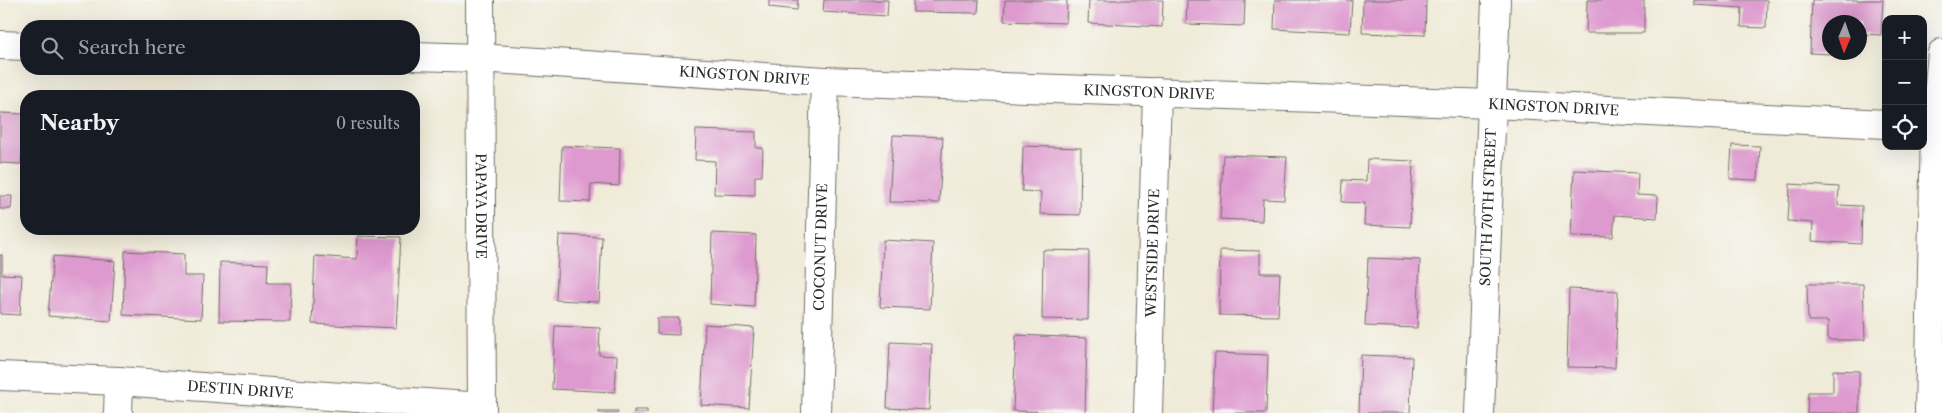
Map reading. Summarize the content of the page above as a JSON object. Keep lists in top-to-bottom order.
{
  "streets": {
    "street": [
      "KINGSTON DRIVE",
      "PAPAYA DRIVE",
      "SOUTH 70TH STREET",
      "COCONUT DRIVE",
      "WESTSIDE DRIVE",
      "DESTIN DRIVE"
    ]
  },
  "crossings": [
    ["KINGSTON DRIVE", "PAPAYA DRIVE"],
    ["KINGSTON DRIVE", "SOUTH 70TH STREET"],
    ["KINGSTON DRIVE", "COCONUT DRIVE"],
    ["KINGSTON DRIVE", "WESTSIDE DRIVE"],
    ["PAPAYA DRIVE", "DESTIN DRIVE"]
  ],
  "north": "bottom",
  "page": {
    "map_buttons": ["+", "−"],
    "search": "Search here",
    "heading": ["Nearby", "0 results"]
  }
}
